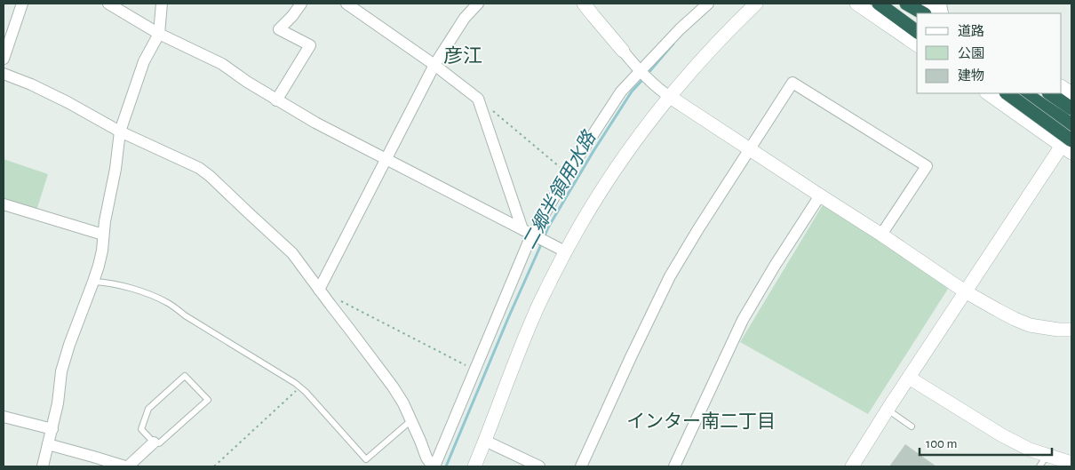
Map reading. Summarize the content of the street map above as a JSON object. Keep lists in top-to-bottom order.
{
  "districts": ["彦江", "インター南二丁目"],
  "water": ["二郷半領用水路"],
  "legend": ["道路", "公園", "建物"],
  "scale_bar": "100 m"
}
